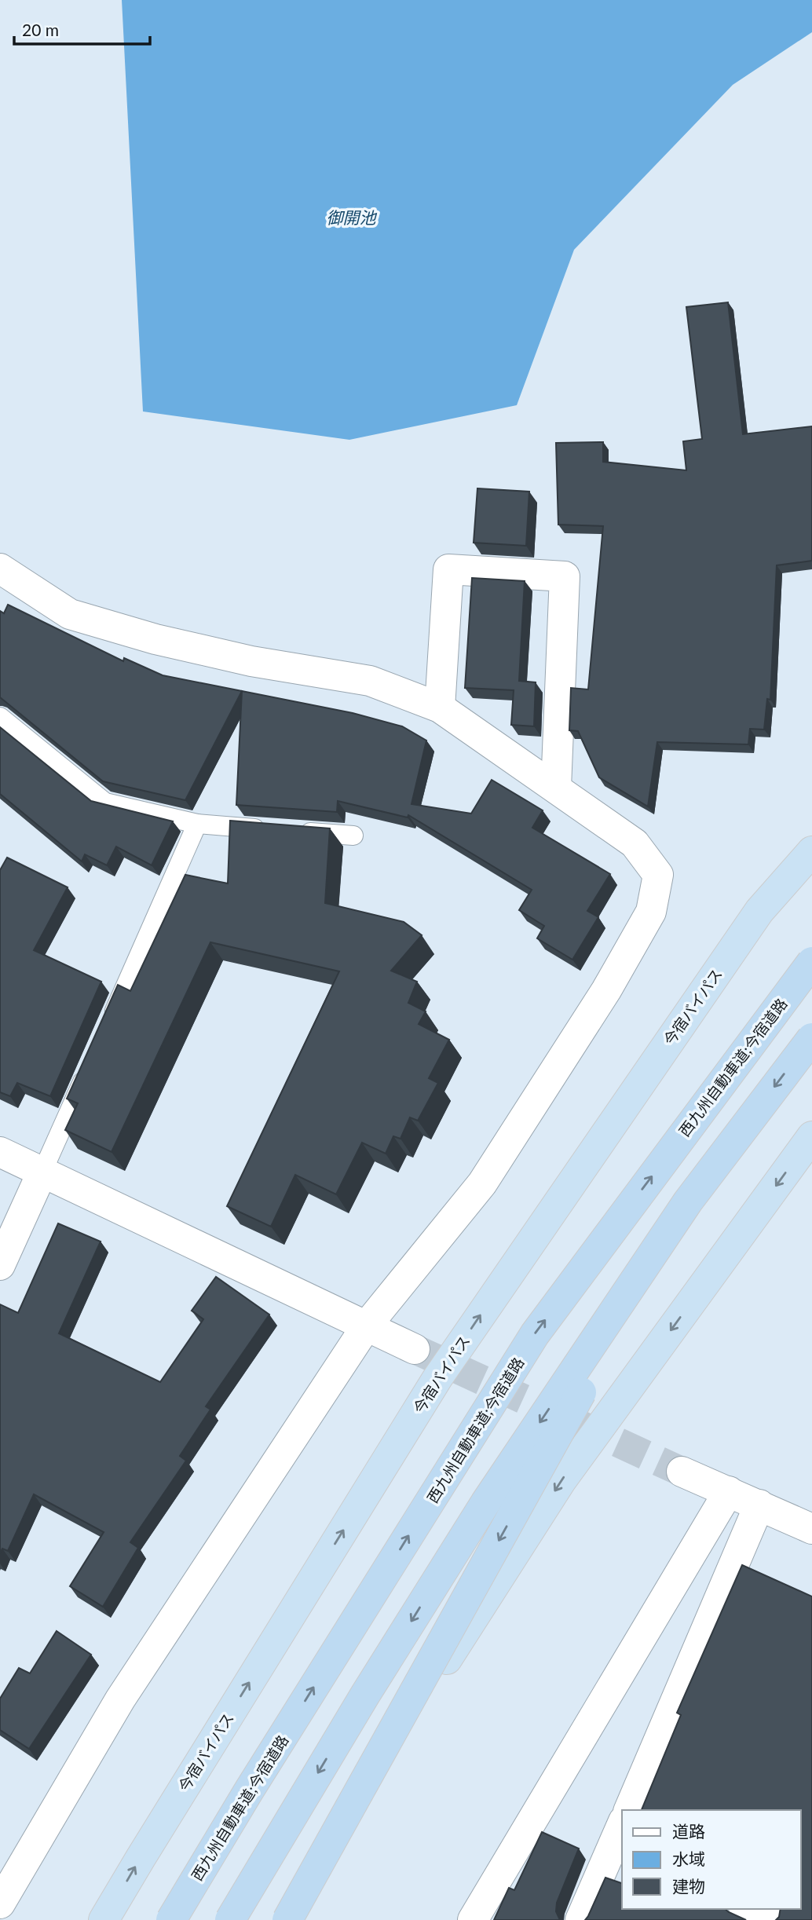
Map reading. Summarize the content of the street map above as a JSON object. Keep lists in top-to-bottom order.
{
  "streets": {
    "highway": ["今宿バイパス", "西九州自動車道;今宿道路"]
  },
  "water": ["御開池"],
  "legend": ["道路", "水域", "建物"],
  "scale_bar": "20 m"
}
